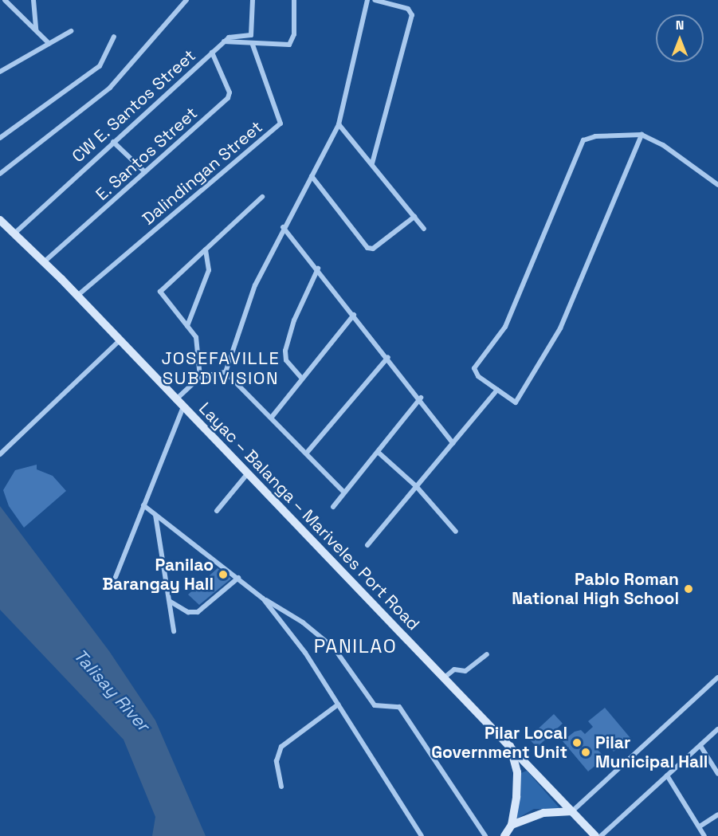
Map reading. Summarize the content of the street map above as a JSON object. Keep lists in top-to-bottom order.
{
  "streets": {
    "main road": ["Layac – Balanga – Mariveles Port Road"],
    "street": ["CW E. Santos Street", "E. Santos Street", "Dalindingan Street"]
  },
  "crossings": [
    ["CW E. Santos Street", "E. Santos Street"],
    ["CW E. Santos Street", "Layac – Balanga – Mariveles Port Road"],
    ["E. Santos Street", "Layac – Balanga – Mariveles Port Road"],
    ["Dalindingan Street", "Layac – Balanga – Mariveles Port Road"]
  ],
  "districts": ["JOSEFAVILLE SUBDIVISION", "PANILAO"],
  "water": ["Talisay River"],
  "places": [
    "Panilao Barangay Hall",
    "Pablo Roman National High School",
    "Pilar Local Government Unit",
    "Pilar Municipal Hall"
  ],
  "north": "top"
}
